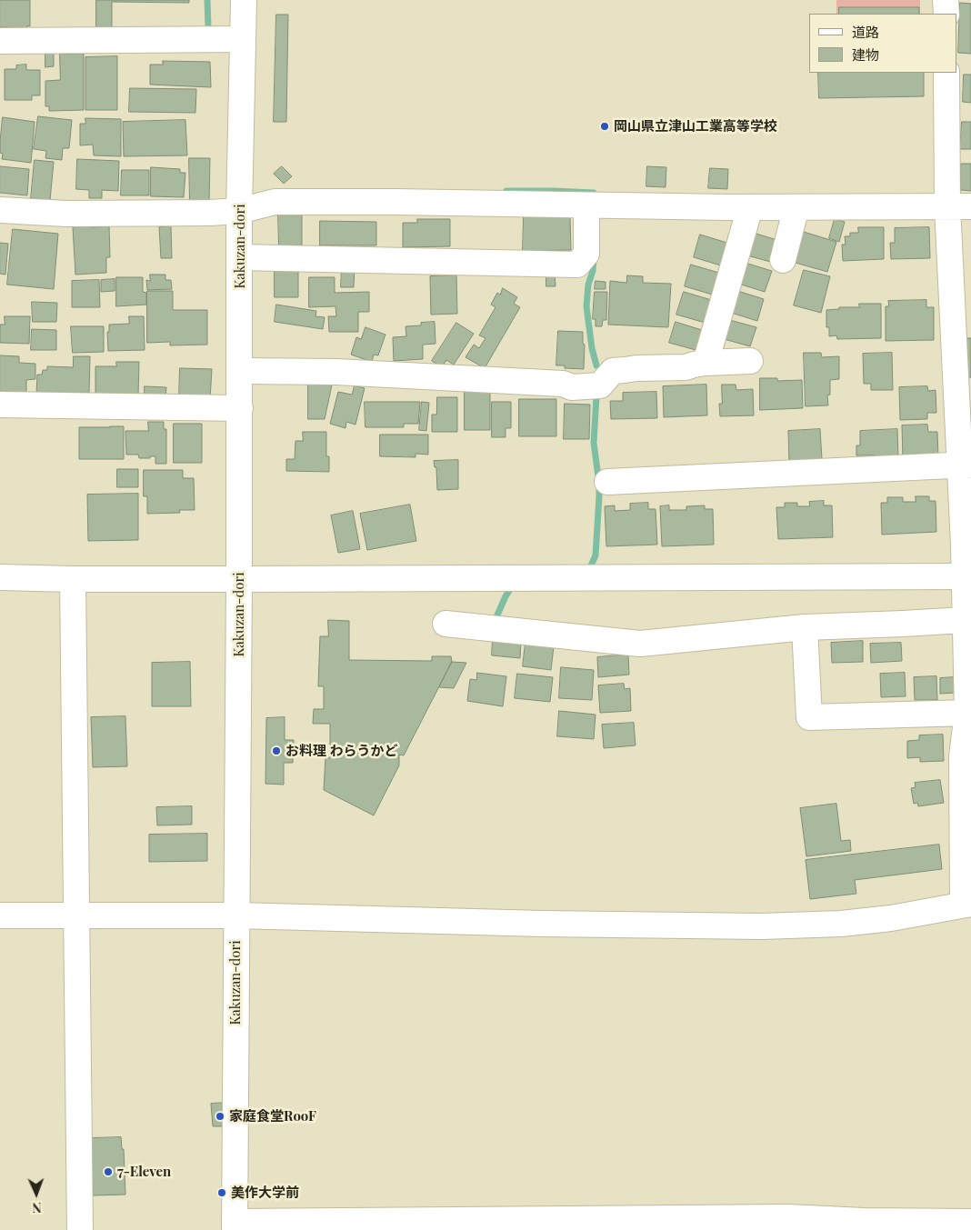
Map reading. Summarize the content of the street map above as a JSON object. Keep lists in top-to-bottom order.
{
  "streets": {
    "street": ["Kakuzan-dori"]
  },
  "places": [
    "岡山県立津山工業高等学校",
    "お料理 わらうかど",
    "家庭食堂RooF",
    "7-Eleven",
    "美作大学前"
  ],
  "legend": ["道路", "建物"],
  "north": "bottom"
}
